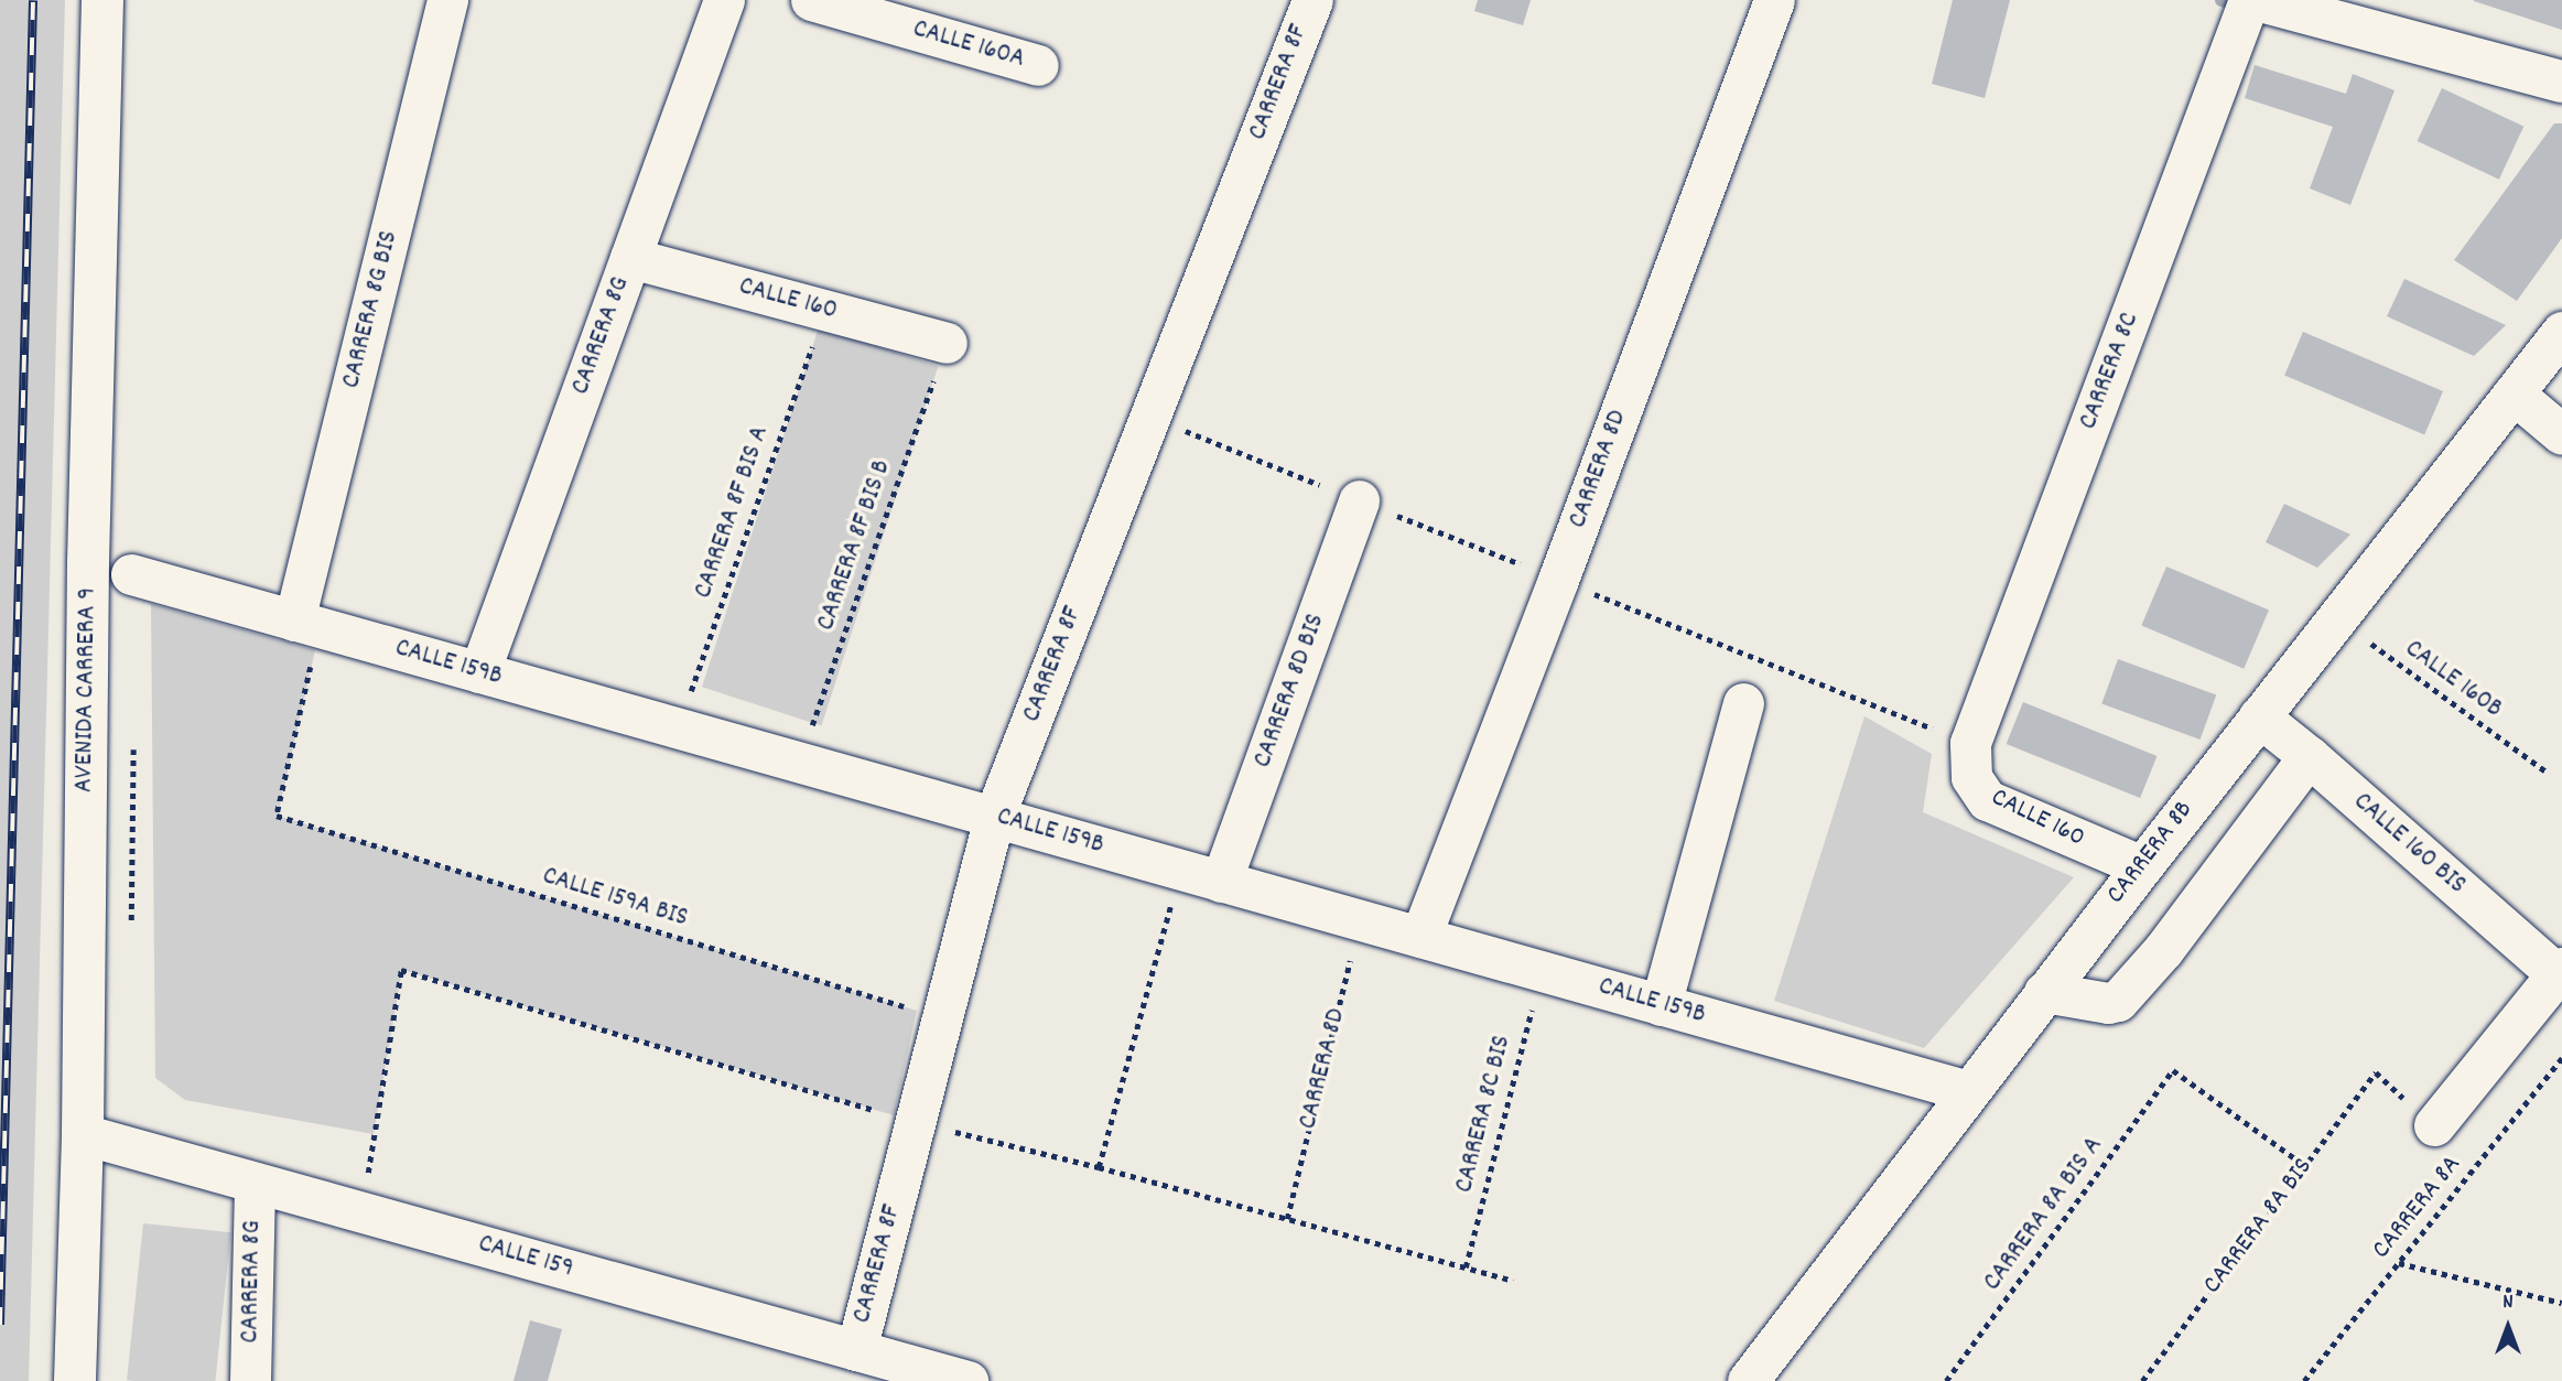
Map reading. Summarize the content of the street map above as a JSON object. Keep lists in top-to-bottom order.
{
  "streets": {
    "main road": ["AVENIDA CARRERA 9"],
    "street": [
      "CALLE 160A",
      "CARRERA 8F",
      "CALLE 160",
      "CARRERA 8G BIS",
      "CARRERA 8G",
      "CARRERA 8C",
      "CARRERA 8D",
      "CALLE 159B",
      "CARRERA 8D BIS",
      "CALLE 160 BIS",
      "CARRERA 8B",
      "CALLE 159"
    ],
    "path": [
      "CARRERA 8F BIS A",
      "CARRERA 8F BIS B",
      "CALLE 160B",
      "CALLE 159A BIS",
      "CARRERA 8C BIS",
      "CARRERA 8A",
      "CARRERA 8A BIS A",
      "CARRERA 8A BIS"
    ]
  },
  "crossings": [
    ["CARRERA 8F", "CALLE 159B"],
    ["CARRERA 8F", "CALLE 159A BIS"],
    ["CARRERA 8F", "CALLE 159"],
    ["CALLE 160", "CARRERA 8G"],
    ["CALLE 160", "CARRERA 8C"],
    ["CALLE 160", "CARRERA 8F BIS A"],
    ["CALLE 160", "CARRERA 8F BIS B"],
    ["CALLE 160", "CARRERA 8B"],
    ["CARRERA 8G BIS", "CALLE 159B"],
    ["CARRERA 8G BIS", "CALLE 159A BIS"],
    ["CARRERA 8G", "CALLE 159B"],
    ["CARRERA 8G", "CALLE 159"],
    ["CARRERA 8D", "CALLE 159B"],
    ["CARRERA 8F BIS A", "CALLE 159B"],
    ["CARRERA 8F BIS B", "CALLE 159B"],
    ["CALLE 159B", "CARRERA 8D BIS"],
    ["CALLE 159B", "CARRERA 8B"],
    ["CALLE 159B", "CALLE 159A BIS"],
    ["CALLE 159B", "CARRERA 8C BIS"],
    ["CALLE 160B", "CARRERA 8B"],
    ["AVENIDA CARRERA 9", "CALLE 159"],
    ["CALLE 160 BIS", "CARRERA 8B"],
    ["CARRERA 8A BIS A", "CARRERA 8A BIS"]
  ],
  "north": "top"
}
